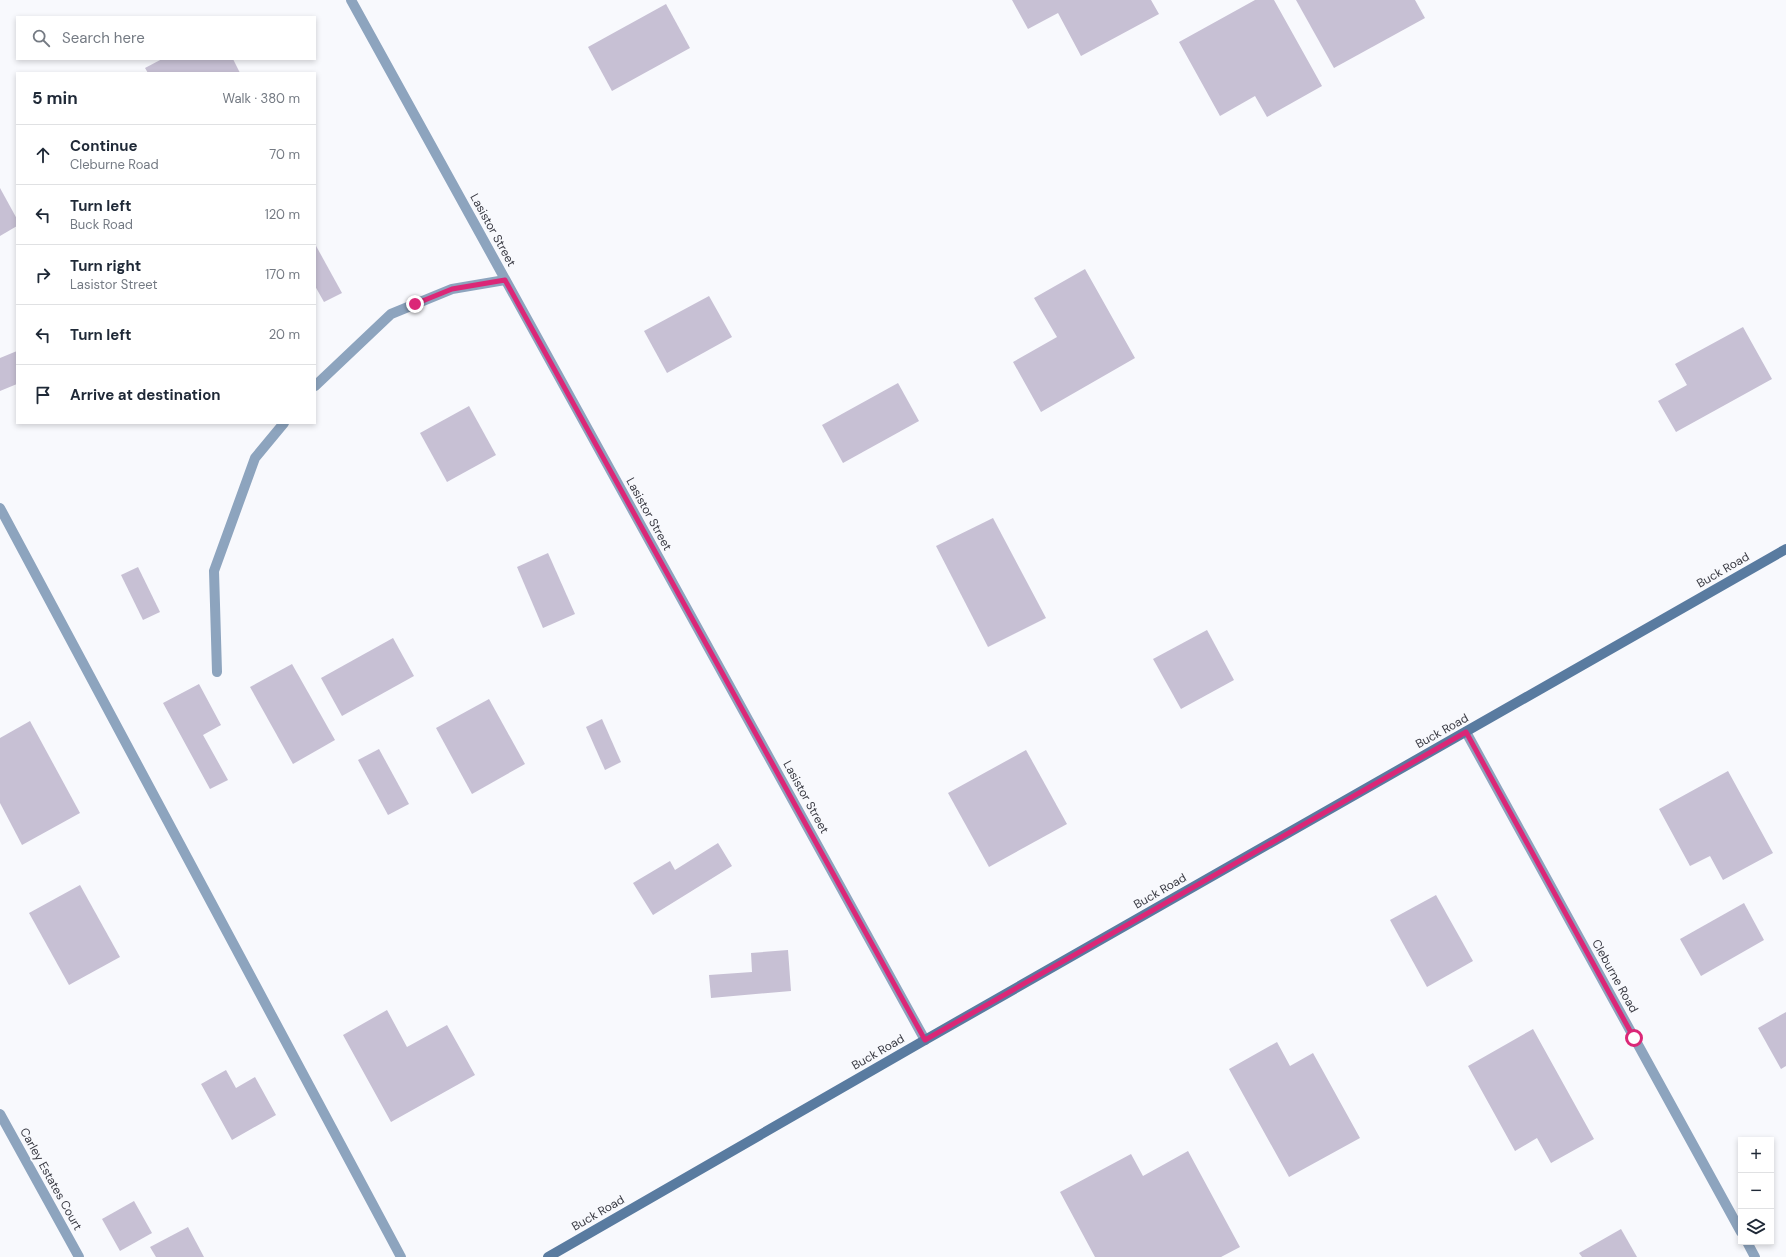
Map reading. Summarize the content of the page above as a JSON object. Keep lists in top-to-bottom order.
{
  "streets": {
    "street": [
      "Lasistor Street",
      "Buck Road",
      "Cleburne Road",
      "Carley Estates Court"
    ]
  },
  "crossings": [
    ["Lasistor Street", "Buck Road"],
    ["Buck Road", "Cleburne Road"]
  ],
  "page": {
    "search": "Search here",
    "heading": ["5 min", "Walk · 380 m"],
    "list": [
      ["Continue", "Cleburne Road", "70 m"],
      ["Turn left", "Buck Road", "120 m"],
      ["Turn right", "Lasistor Street", "170 m"],
      ["Turn left", "20 m"],
      "Arrive at destination"
    ],
    "map_buttons": ["+", "−"]
  }
}
